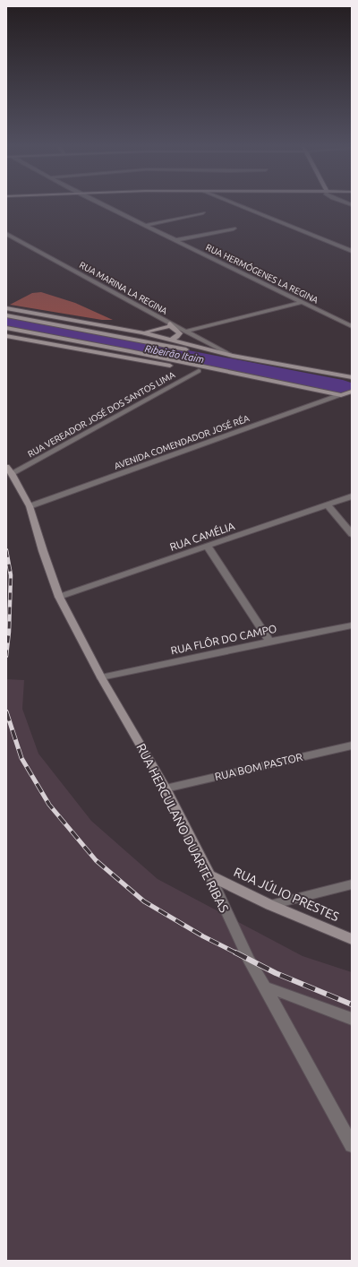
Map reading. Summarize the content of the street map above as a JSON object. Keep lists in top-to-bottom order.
{
  "streets": {
    "street": [
      "RUA HERMÓGENES LA REGINA",
      "RUA MARINA LA REGINA",
      "RUA VEREADOR JOSÉ DOS SANTOS LIMA",
      "AVENIDA COMENDADOR JOSÉ RÉA",
      "RUA CAMÉLIA",
      "RUA FLÔR DO CAMPO",
      "RUA BOM PASTOR",
      "RUA HERCULANO DUARTE RIBAS",
      "RUA JÚLIO PRESTES"
    ]
  },
  "crossings": [
    ["RUA VEREADOR JOSÉ DOS SANTOS LIMA", "RUA HERCULANO DUARTE RIBAS"],
    ["AVENIDA COMENDADOR JOSÉ RÉA", "RUA HERCULANO DUARTE RIBAS"],
    ["RUA CAMÉLIA", "RUA HERCULANO DUARTE RIBAS"],
    ["RUA FLÔR DO CAMPO", "RUA HERCULANO DUARTE RIBAS"],
    ["RUA BOM PASTOR", "RUA HERCULANO DUARTE RIBAS"],
    ["RUA HERCULANO DUARTE RIBAS", "RUA JÚLIO PRESTES"]
  ],
  "water": ["Ribeirão Itaim"]
}
